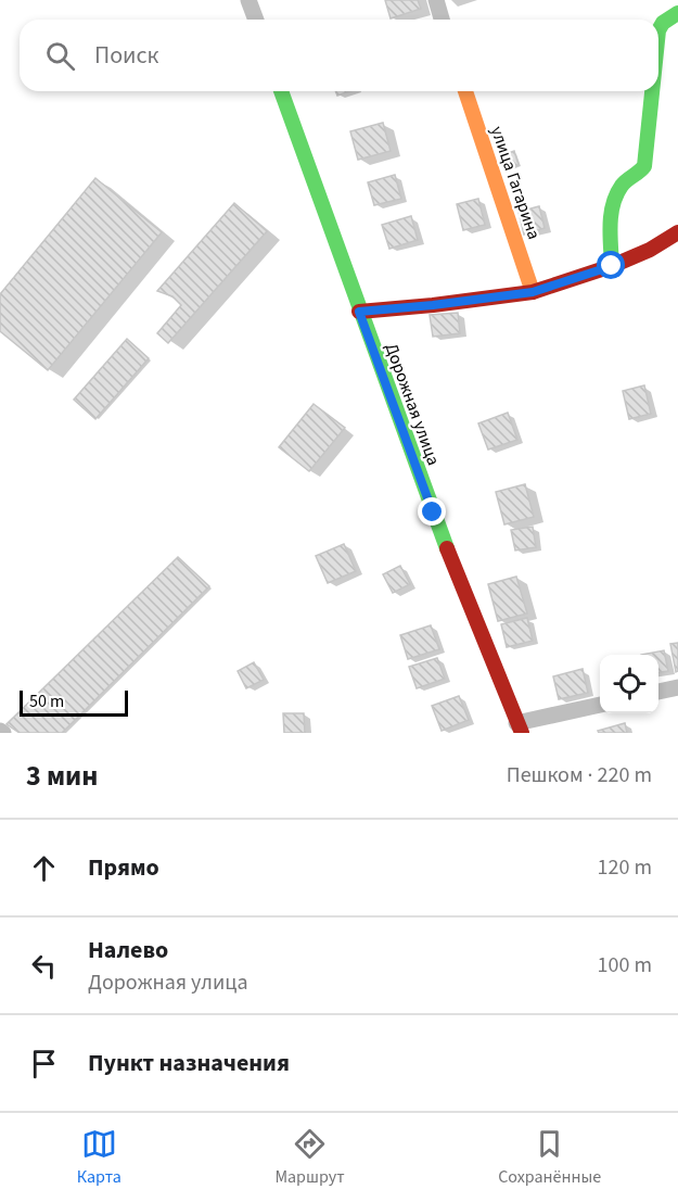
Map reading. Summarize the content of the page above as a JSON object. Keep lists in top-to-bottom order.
{
  "streets": {
    "street": ["улица Гагарина", "Дорожная улица"]
  },
  "scale_bar": "50 m",
  "page": {
    "search": "Поиск",
    "scale": "50 m",
    "heading": ["3 мин", "Пешком · 220 m"],
    "list": [
      ["Прямо", "120 m"],
      ["Налево", "Дорожная улица", "100 m"],
      "Пункт назначения"
    ],
    "nav": ["Карта", "Маршрут", "Сохранённые"]
  }
}
